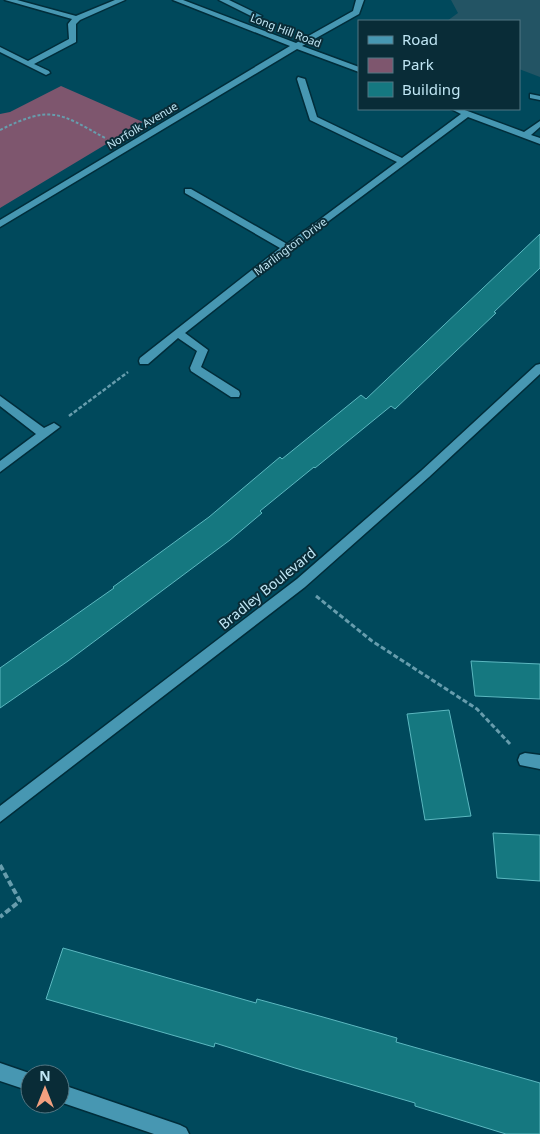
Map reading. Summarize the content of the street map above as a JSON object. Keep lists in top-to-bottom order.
{
  "streets": {
    "street": [
      "Long Hill Road",
      "Norfolk Avenue",
      "Marlington Drive",
      "Bradley Boulevard"
    ]
  },
  "crossings": [
    ["Long Hill Road", "Norfolk Avenue"]
  ],
  "legend": ["Road", "Park", "Building"],
  "north": "top"
}
